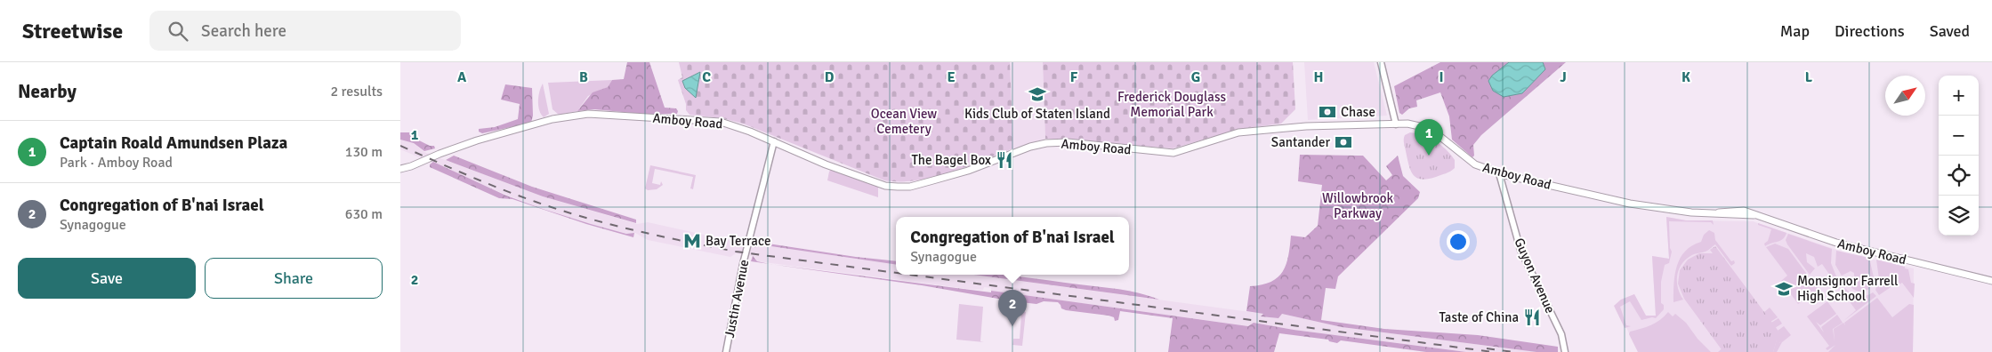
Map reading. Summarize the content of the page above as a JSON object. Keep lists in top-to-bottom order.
{
  "streets": {
    "main road": ["Amboy Road"],
    "street": ["Guyon Avenue", "Justin Avenue"]
  },
  "crossings": [
    ["Amboy Road", "Guyon Avenue"],
    ["Amboy Road", "Justin Avenue"]
  ],
  "parks": ["Frederick Douglass Memorial Park", "Ocean View Cemetery", "Willowbrook Parkway"],
  "places": {
    "school or university": ["Kids Club of Staten Island", "Monsignor Farrell High School"],
    "bank": ["Chase", "Santander"],
    "restaurant": ["The Bagel Box", "Taste of China"],
    "metro station": ["Bay Terrace"]
  },
  "north": "top right",
  "page": {
    "header": "Streetwise",
    "search": "Search here",
    "nav": ["Map", "Directions", "Saved"],
    "heading": ["Nearby", "2 results"],
    "map_buttons": ["+", "−"],
    "pins": ["1", "2"],
    "list": [
      {
        "mark": "1",
        "name": "Captain Roald Amundsen Plaza",
        "note": "Park · Amboy Road",
        "value": "130 m"
      },
      {
        "mark": "2",
        "name": "Congregation of B'nai Israel",
        "note": "Synagogue",
        "value": "630 m"
      }
    ],
    "popup": ["Congregation of B'nai Israel", "Synagogue"],
    "buttons": ["Save", "Share"]
  },
  "grid": {
    "columns": [
      "A",
      "B",
      "C",
      "D",
      "E",
      "F",
      "G",
      "H",
      "I",
      "J",
      "K",
      "L"
    ],
    "rows": ["1", "2"]
  }
}
